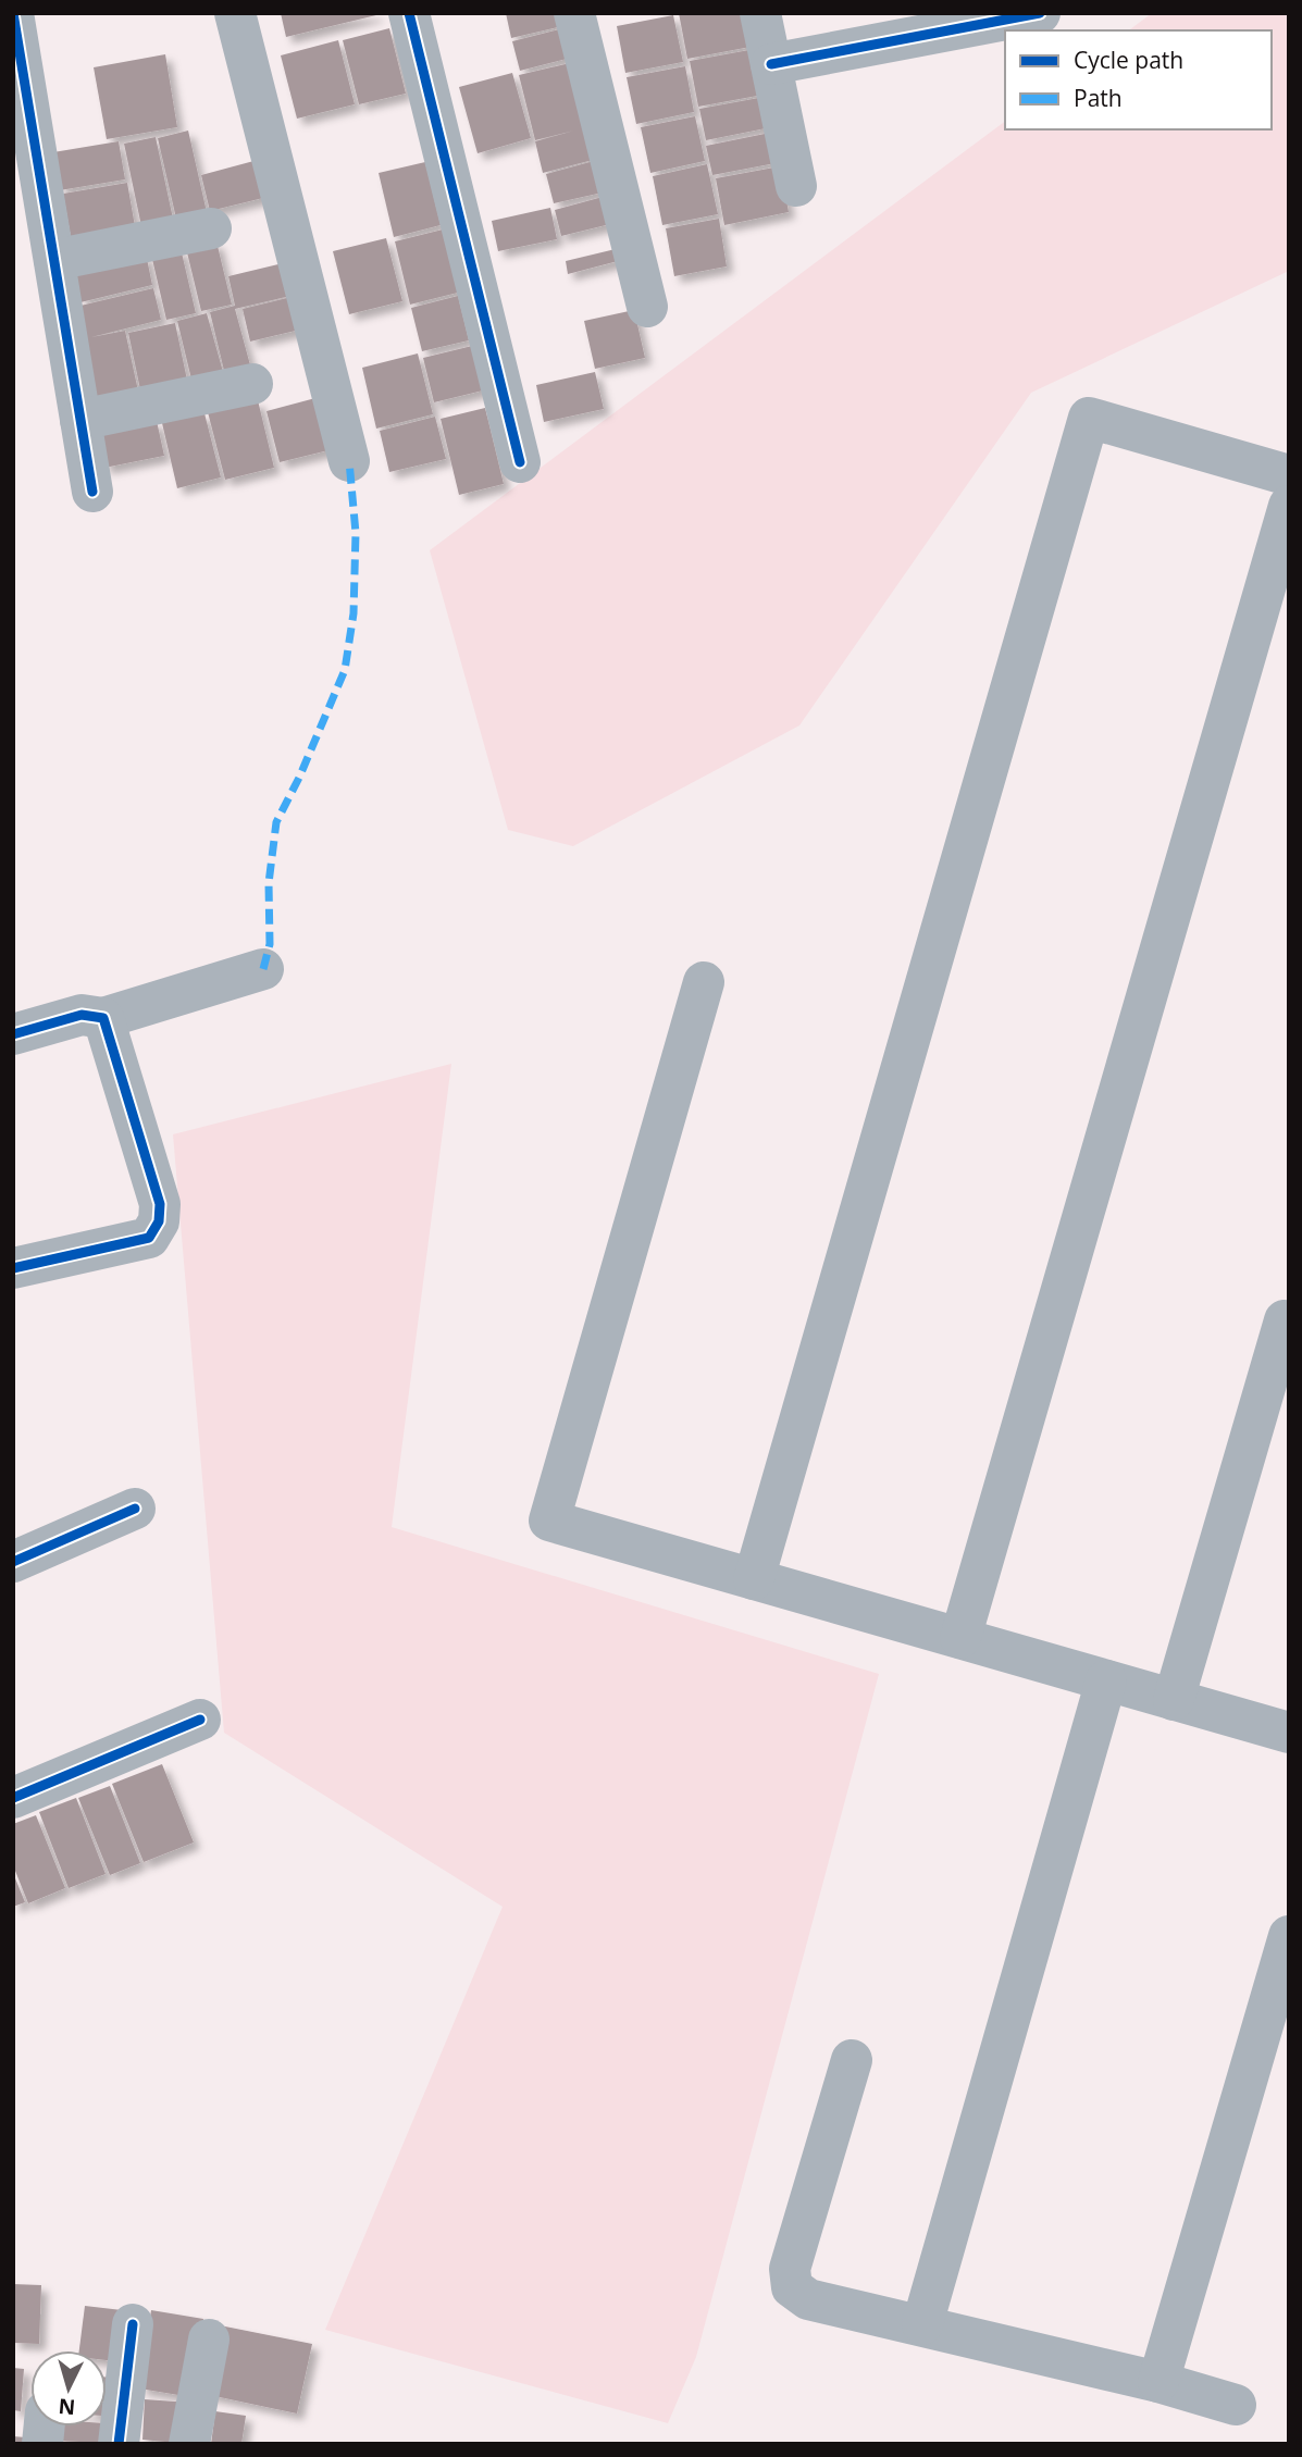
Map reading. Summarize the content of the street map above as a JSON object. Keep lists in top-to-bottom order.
{
  "legend": ["Cycle path", "Path"],
  "north": "bottom"
}
